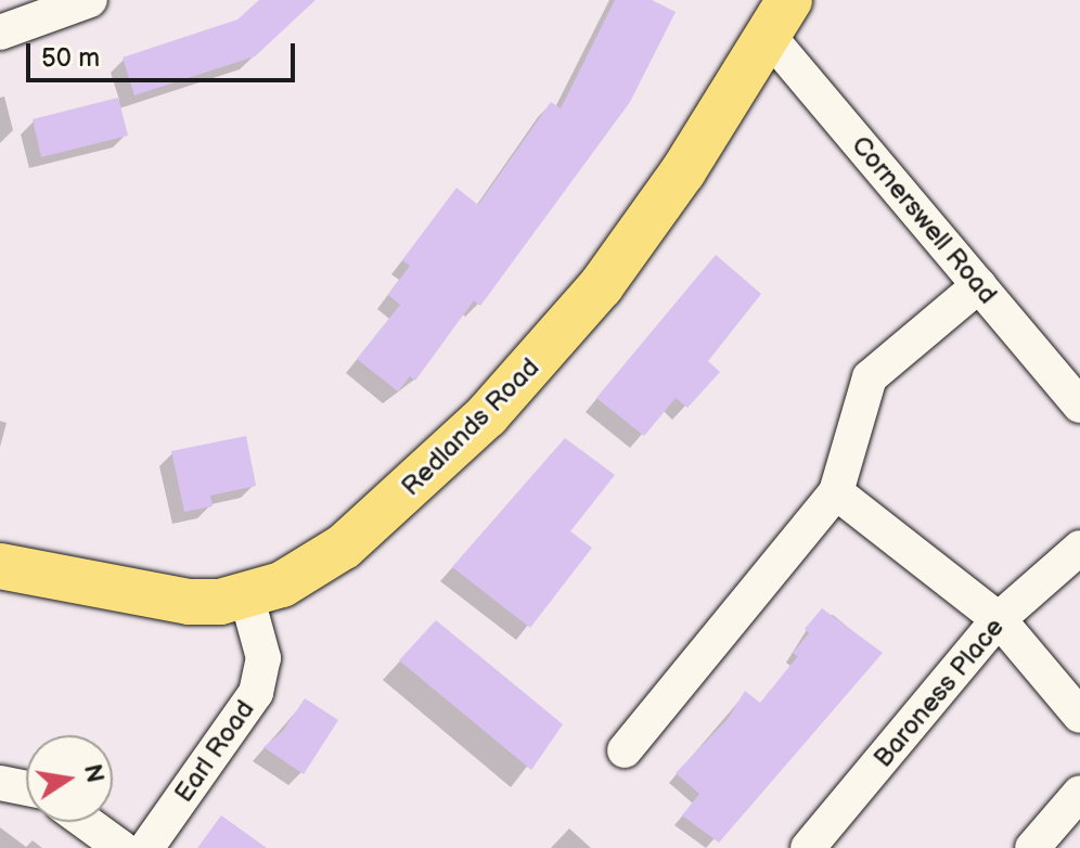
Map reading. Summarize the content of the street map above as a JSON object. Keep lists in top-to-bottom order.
{
  "streets": {
    "main road": ["Redlands Road"],
    "street": ["Cornerswell Road", "Baroness Place", "Earl Road"]
  },
  "crossings": [
    ["Cornerswell Road", "Redlands Road"],
    ["Redlands Road", "Earl Road"]
  ],
  "scale_bar": "50 m",
  "north": "right"
}
